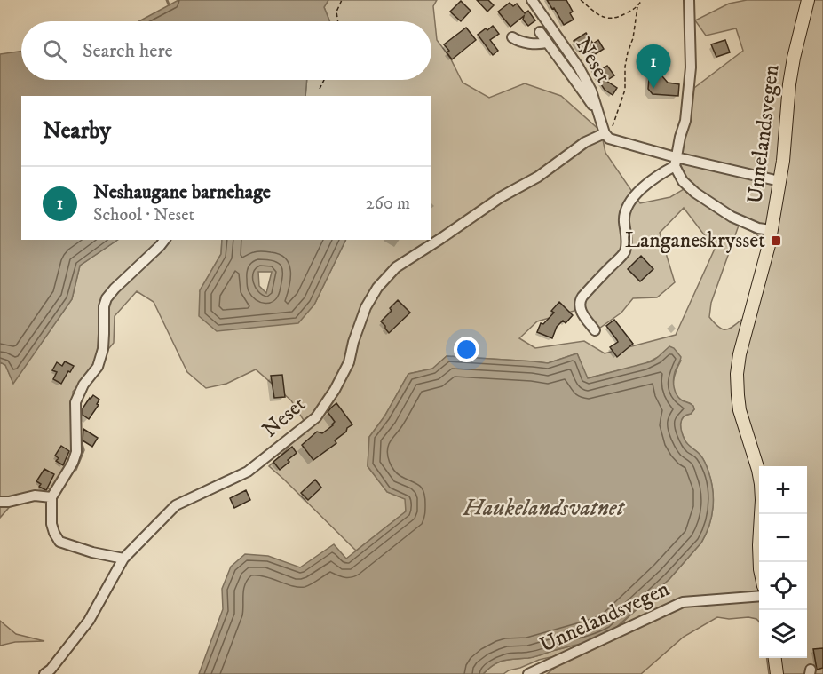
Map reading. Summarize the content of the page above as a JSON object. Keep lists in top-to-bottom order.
{
  "streets": {
    "main road": ["Unnelandsvegen"],
    "street": ["Neset"]
  },
  "water": ["Haukelandsvatnet"],
  "places": {
    "transit": ["Langaneskrysset"]
  },
  "page": {
    "search": "Search here",
    "pins": "1",
    "heading": "Nearby",
    "list": [
      {
        "mark": "1",
        "name": "Neshaugane barnehage",
        "note": "School · Neset",
        "value": "260 m"
      }
    ],
    "map_buttons": ["+", "−"]
  }
}
